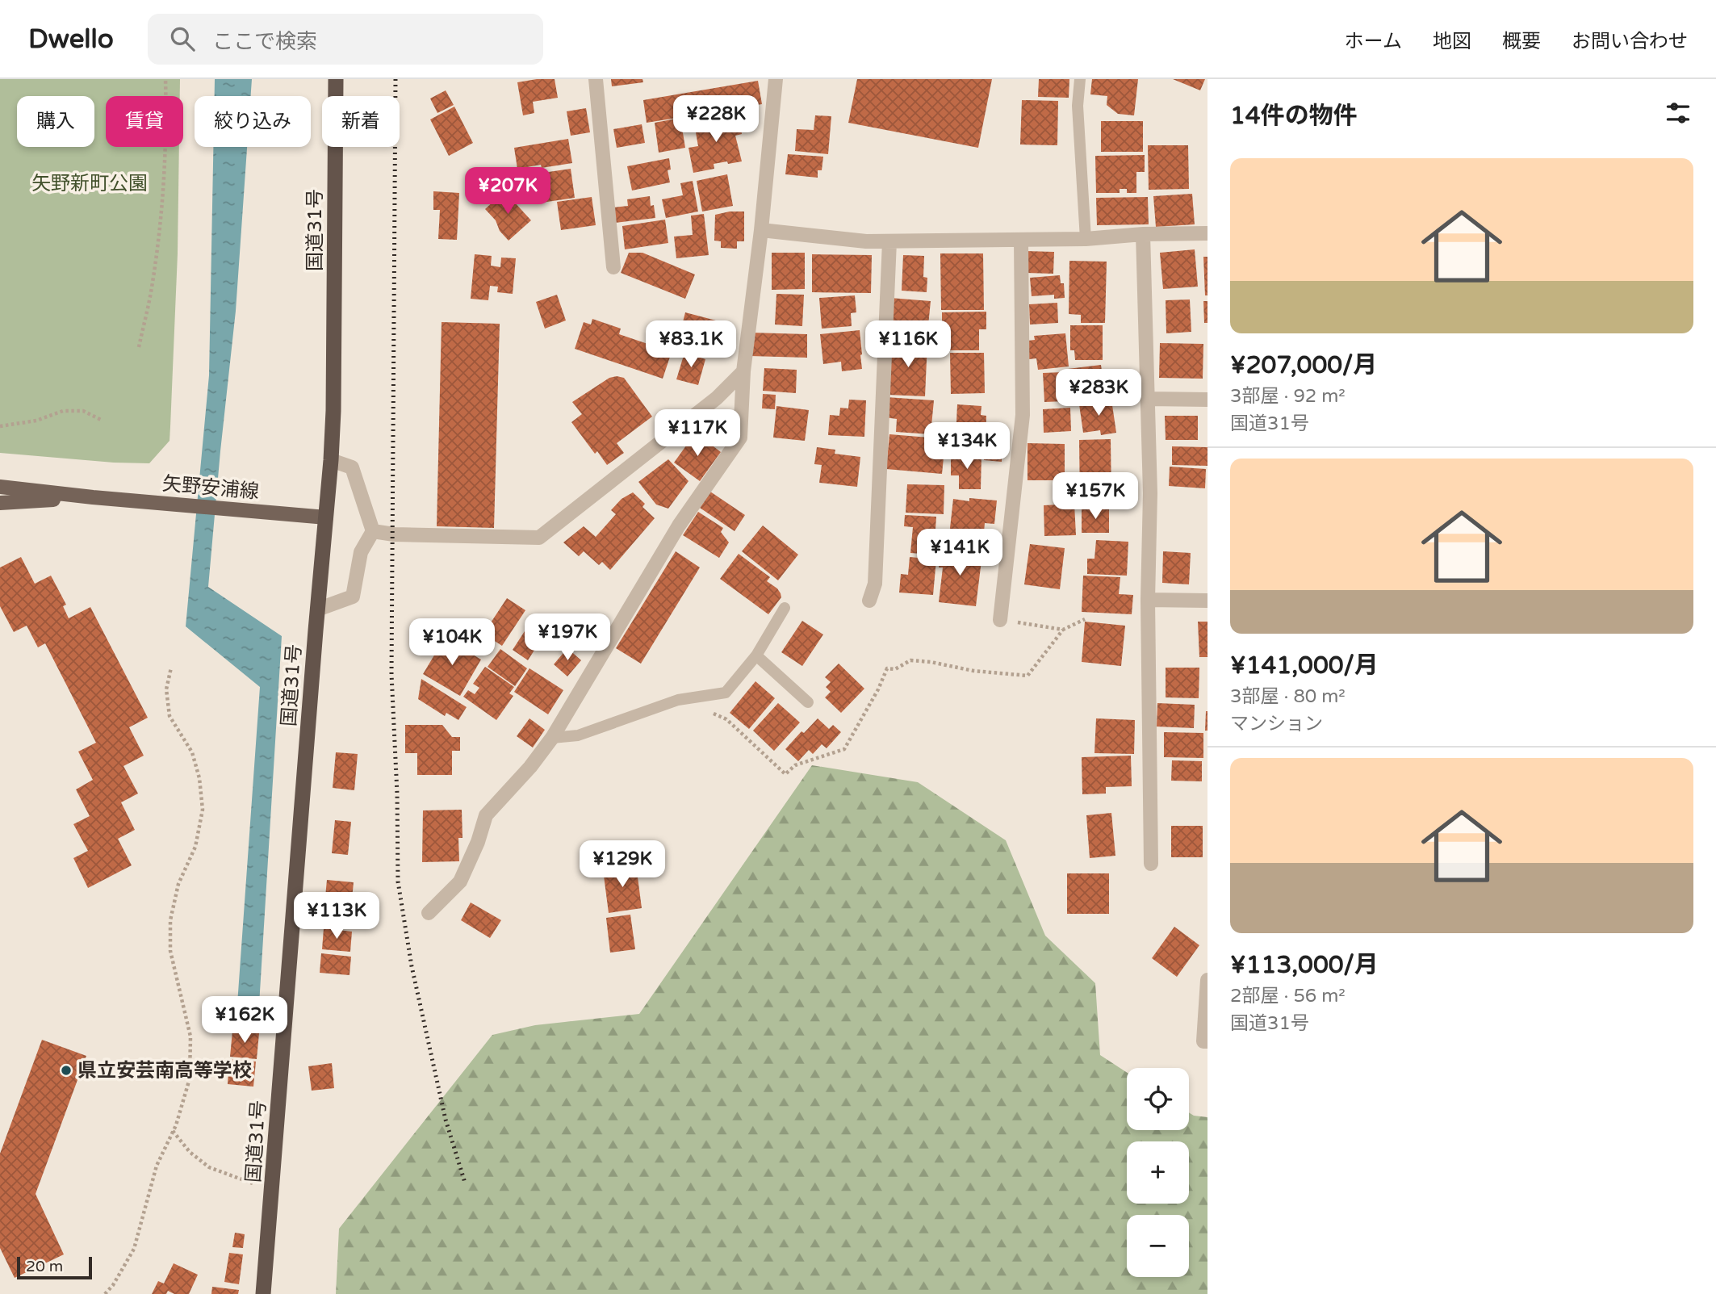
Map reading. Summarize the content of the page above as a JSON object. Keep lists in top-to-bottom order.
{
  "streets": {
    "highway": ["国道31号"],
    "main road": ["矢野安浦線"]
  },
  "crossings": [
    ["国道31号", "矢野安浦線"]
  ],
  "parks": ["矢野新町公園"],
  "places": ["県立安芸南高等学校"],
  "scale_bar": "20 m",
  "page": {
    "header": "Dwello",
    "search": "ここで検索",
    "nav": [
      "ホーム",
      "地図",
      "概要",
      "お問い合わせ"
    ],
    "heading": "14件の物件",
    "price": [
      "¥228K",
      "¥207K",
      "¥83.1K",
      "¥116K",
      "¥283K",
      "¥117K",
      "¥134K",
      "¥157K",
      "¥141K",
      "¥197K",
      "¥104K",
      "¥129K",
      "¥113K",
      "¥162K"
    ],
    "chip": [
      "購入",
      "賃貸",
      "絞り込み",
      "新着"
    ],
    "list": [
      {
        "name": "¥207,000/月",
        "note": "3部屋 · 92 m² · 国道31号"
      },
      {
        "name": "¥141,000/月",
        "note": "3部屋 · 80 m² · マンション"
      },
      {
        "name": "¥113,000/月",
        "note": "2部屋 · 56 m² · 国道31号"
      }
    ],
    "map_buttons": ["+", "−"],
    "scale": "20 m"
  }
}
